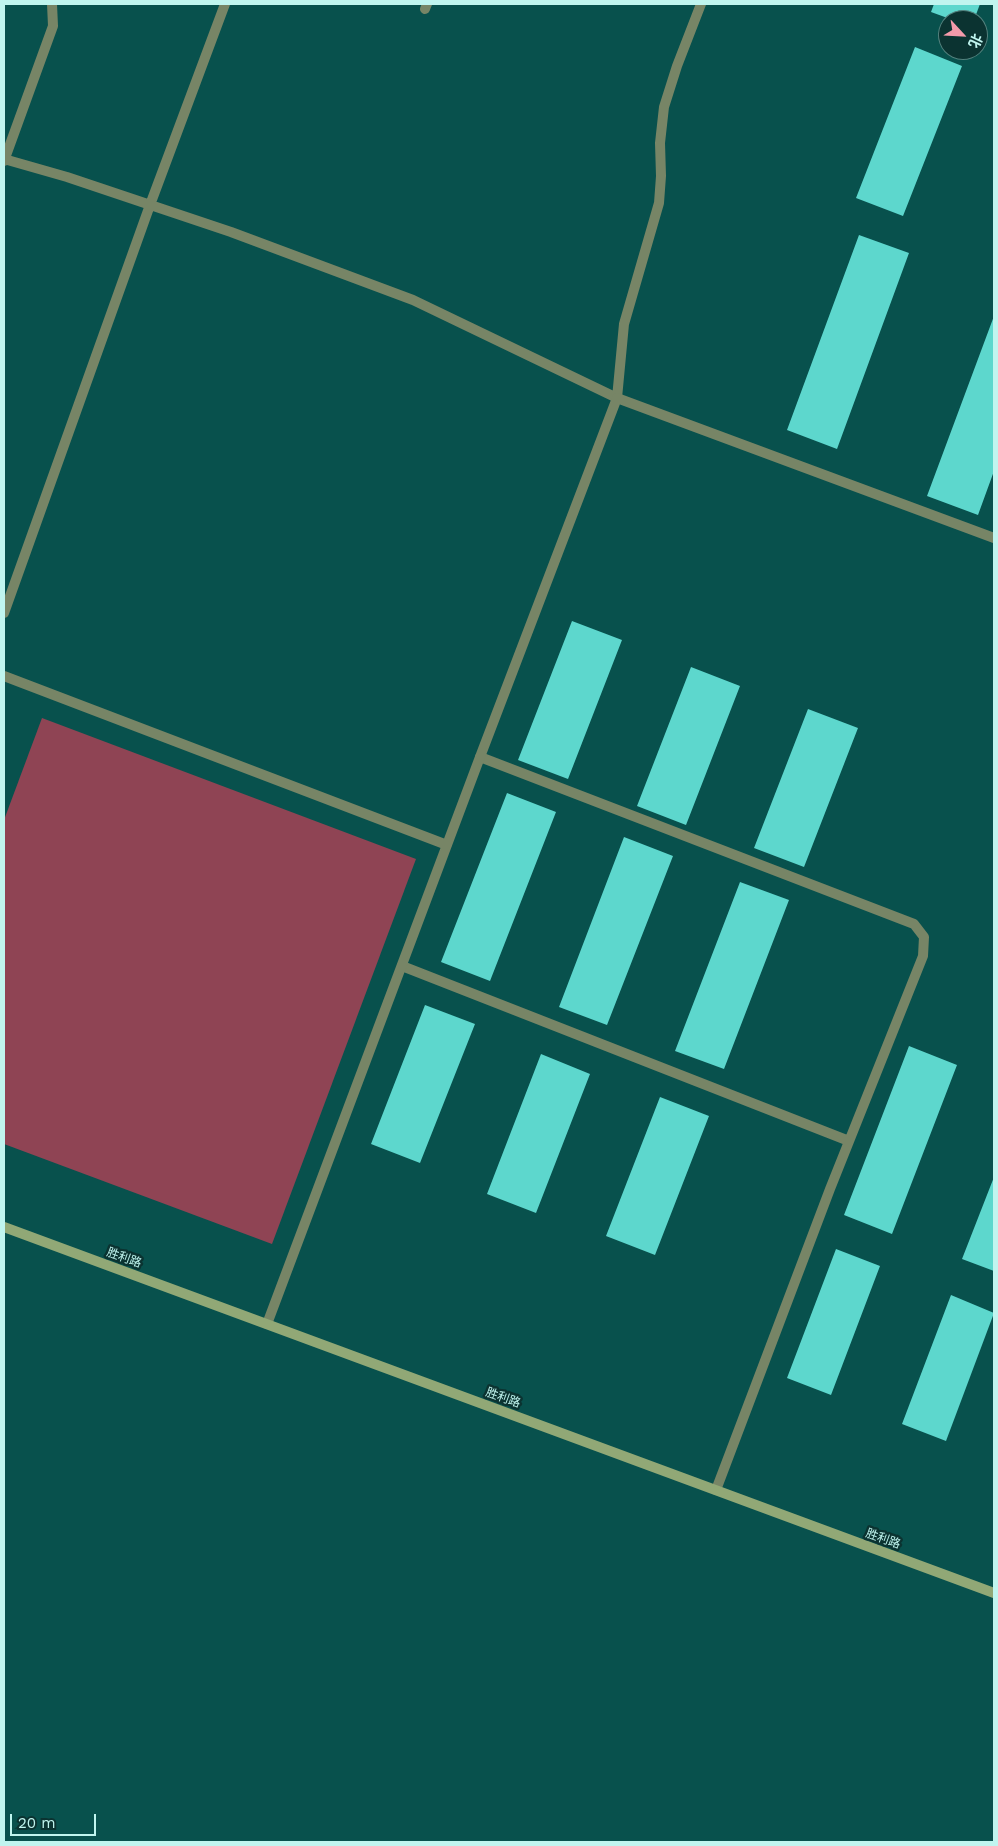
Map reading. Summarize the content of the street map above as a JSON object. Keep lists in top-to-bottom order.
{
  "streets": {
    "street": ["胜利路"]
  },
  "scale_bar": "20 m",
  "north": "bottom right"
}
